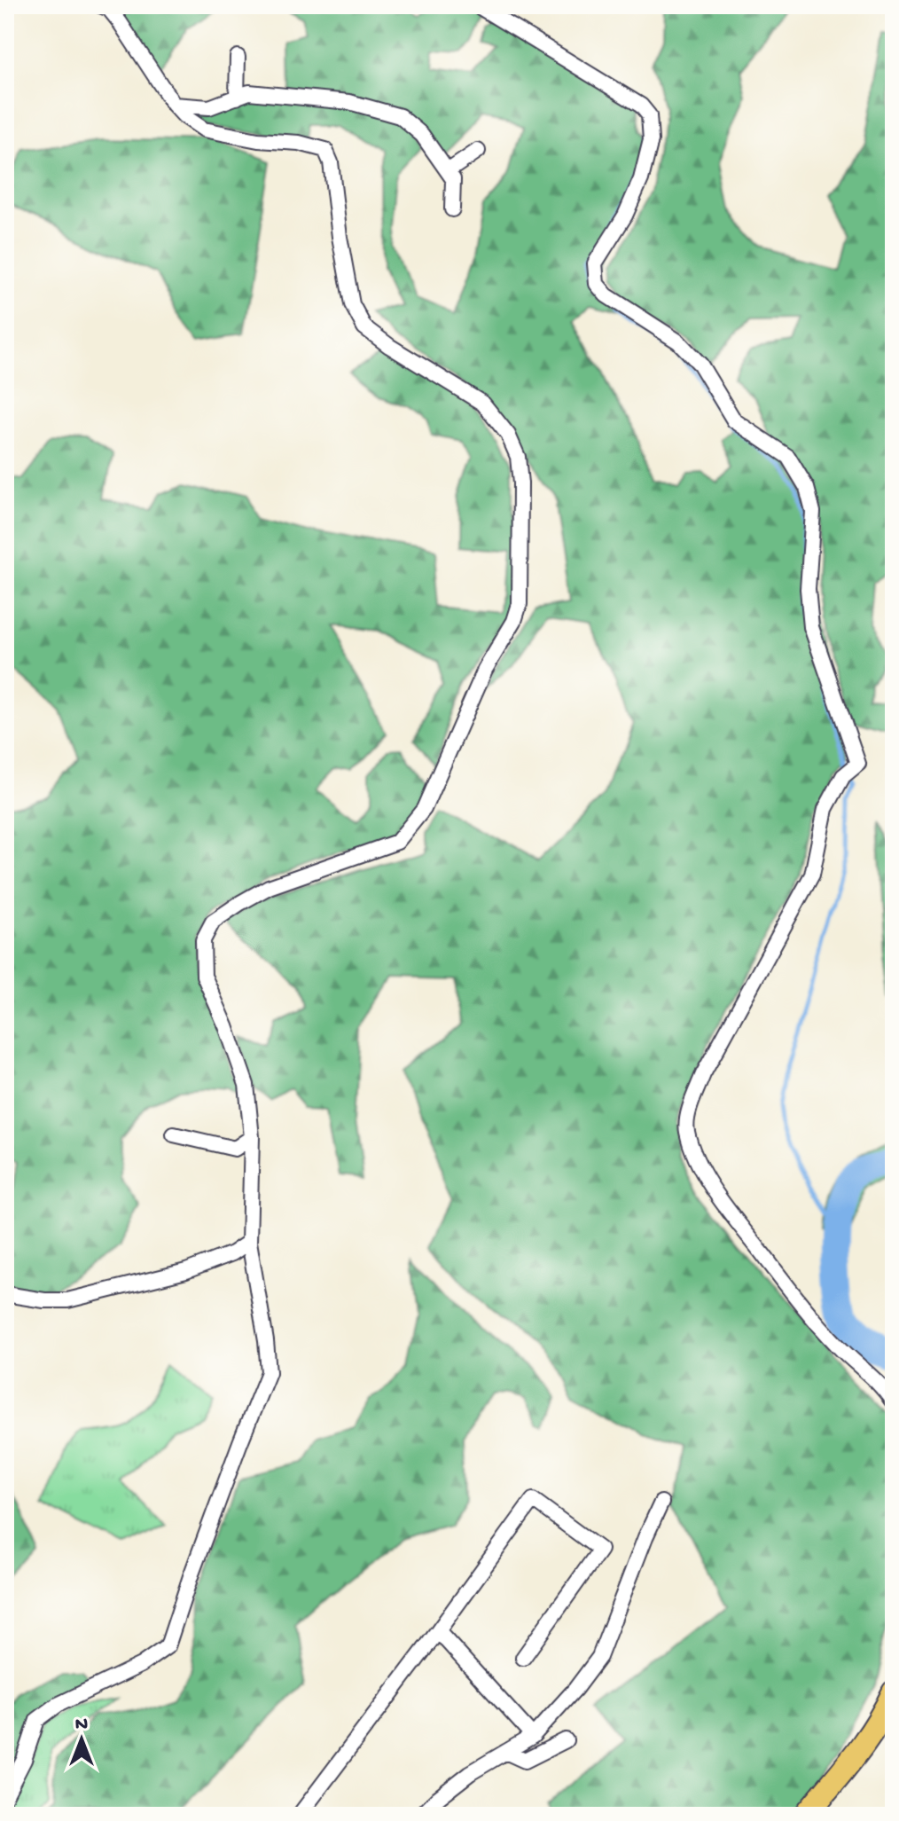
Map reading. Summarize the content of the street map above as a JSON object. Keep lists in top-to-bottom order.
{
  "north": "top"
}
